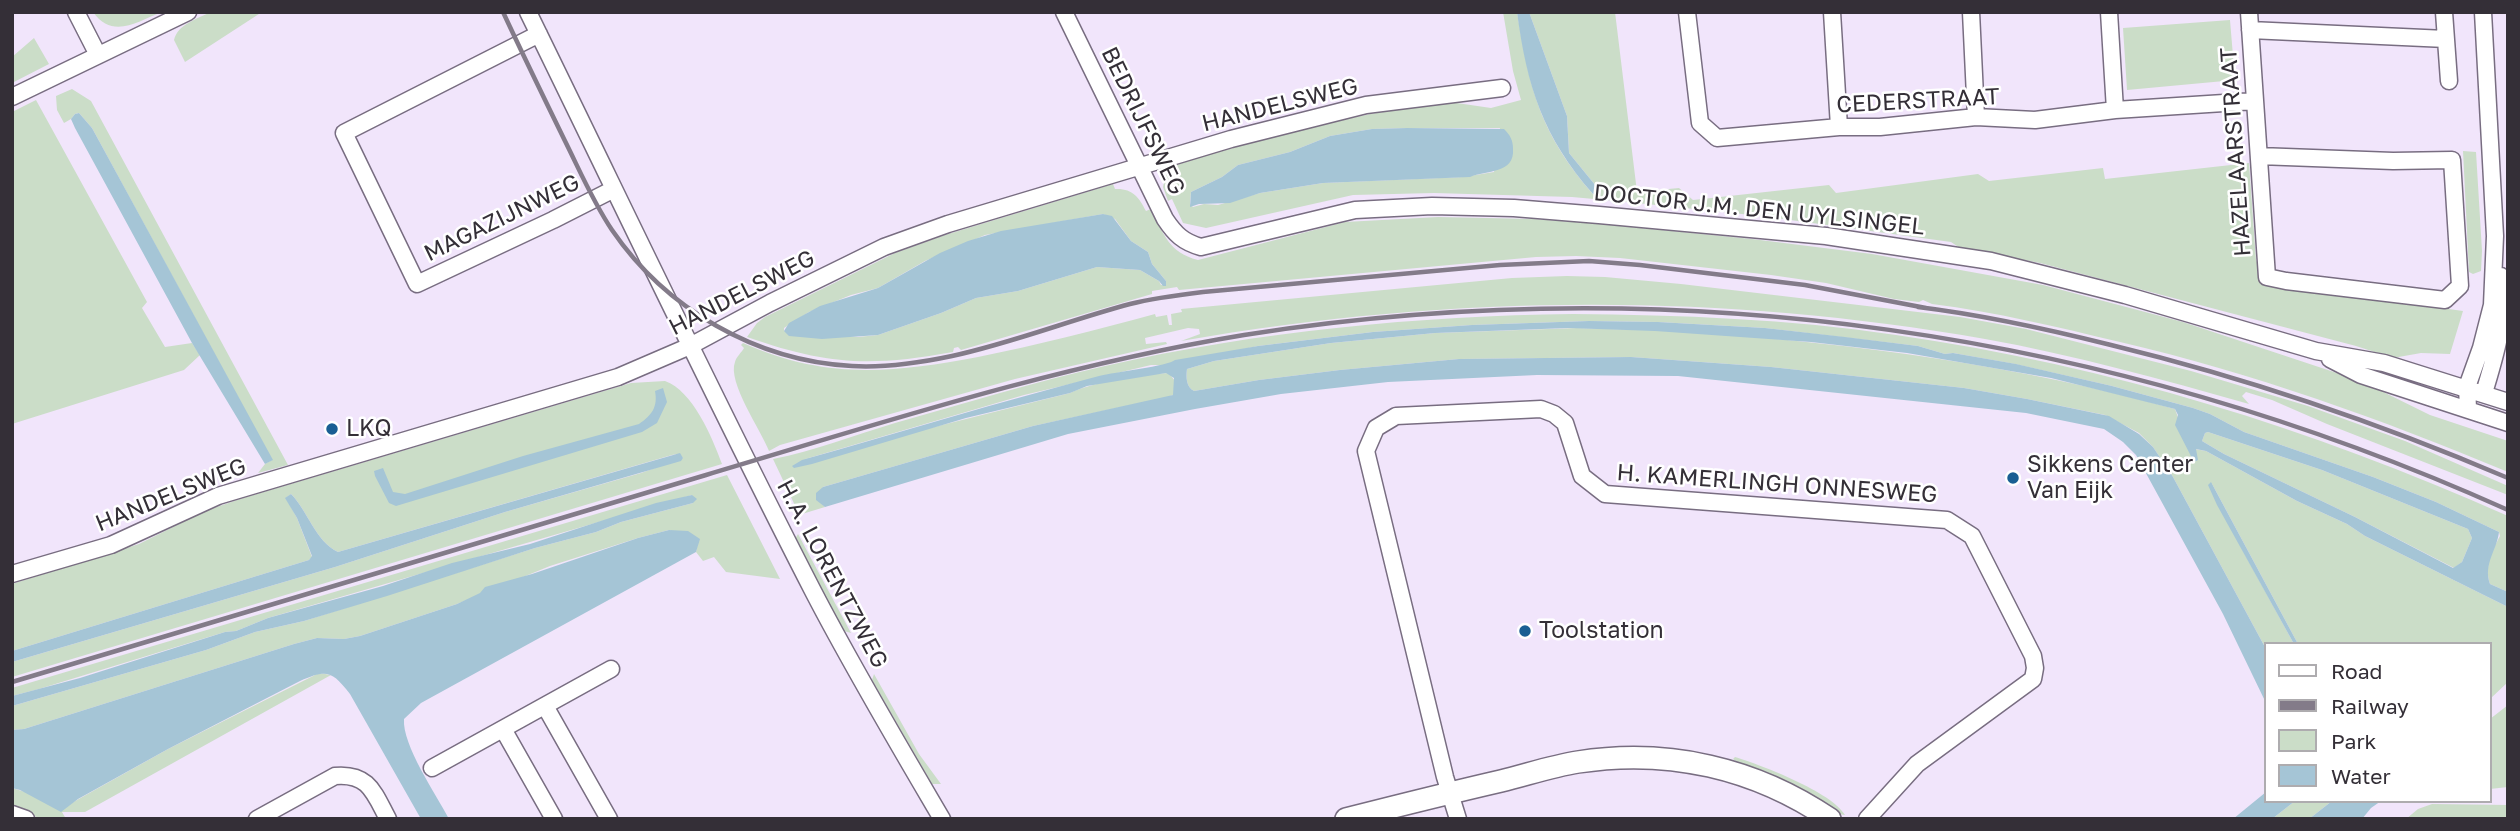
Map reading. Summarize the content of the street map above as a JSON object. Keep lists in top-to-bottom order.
{
  "streets": {
    "street": [
      "CEDERSTRAAT",
      "HANDELSWEG",
      "BEDRIJFSWEG",
      "HAZELAARSTRAAT",
      "DOCTOR J.M. DEN UYLSINGEL",
      "MAGAZIJNWEG",
      "H. KAMERLINGH ONNESWEG",
      "H.A. LORENTZWEG"
    ]
  },
  "crossings": [
    ["CEDERSTRAAT", "HAZELAARSTRAAT"],
    ["HANDELSWEG", "BEDRIJFSWEG"],
    ["HANDELSWEG", "MAGAZIJNWEG"],
    ["HANDELSWEG", "H.A. LORENTZWEG"],
    ["BEDRIJFSWEG", "DOCTOR J.M. DEN UYLSINGEL"],
    ["MAGAZIJNWEG", "H.A. LORENTZWEG"]
  ],
  "places": ["LKQ", "Sikkens Center Van Eijk", "Toolstation"],
  "legend": [
    "Road",
    "Railway",
    "Park",
    "Water"
  ]
}
